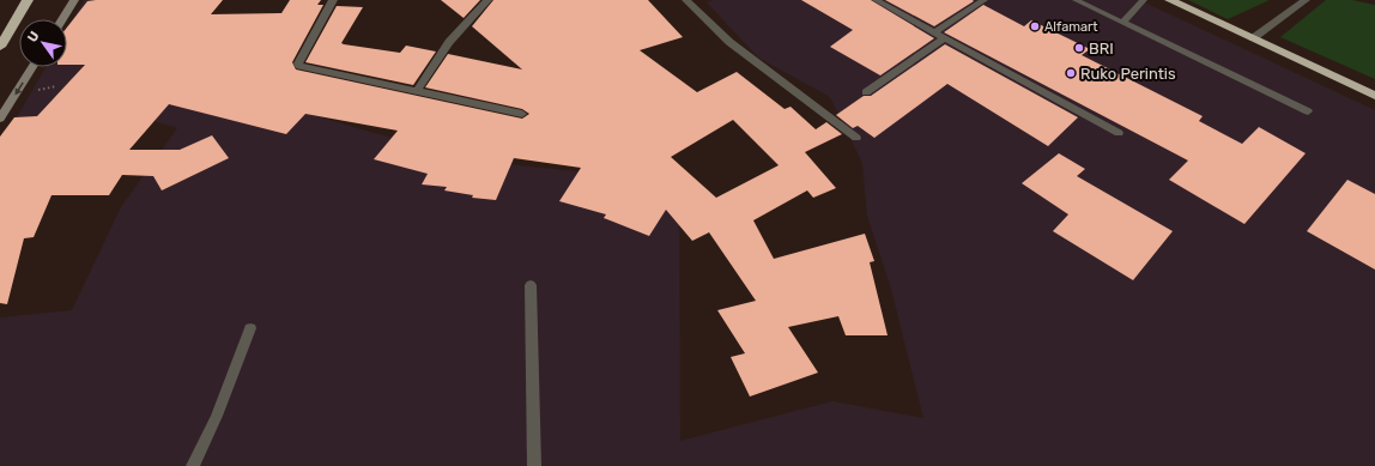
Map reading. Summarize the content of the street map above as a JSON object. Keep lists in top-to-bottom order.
{
  "places": ["Alfamart", "BRI", "Ruko Perintis"],
  "north": "top left"
}
